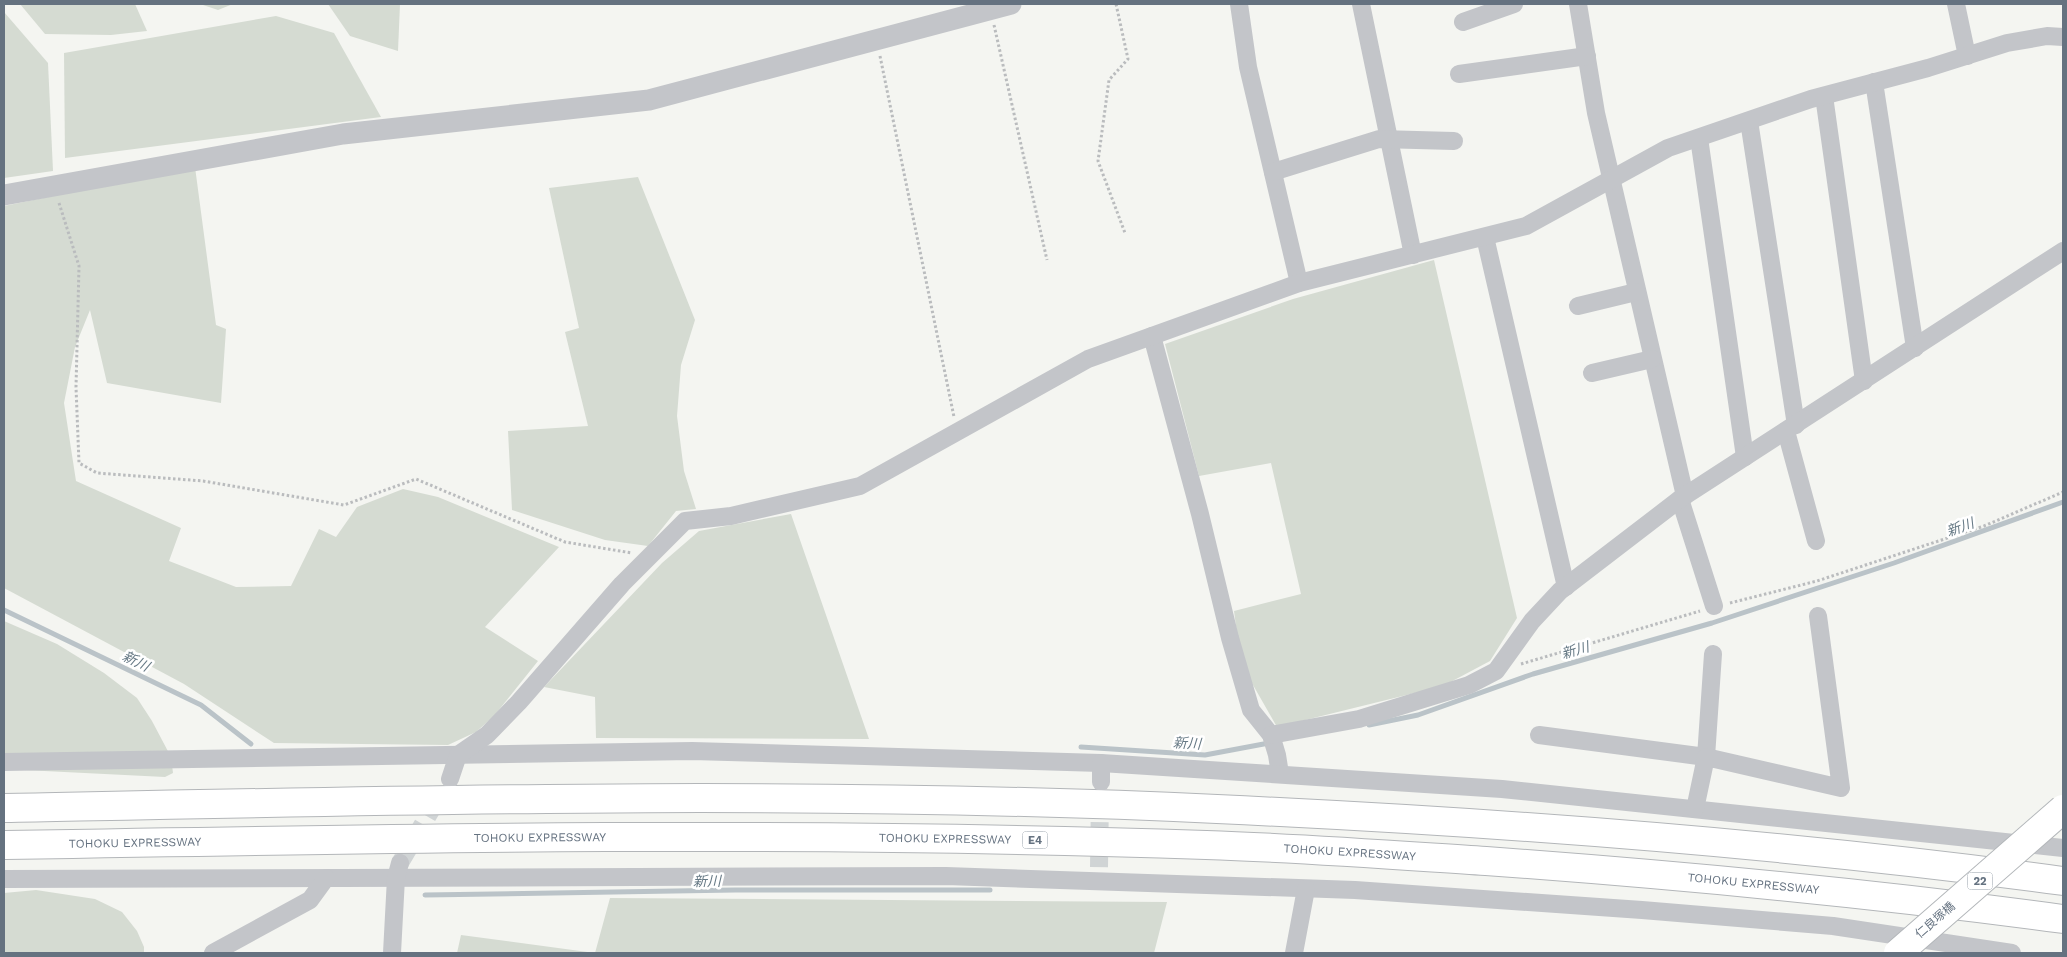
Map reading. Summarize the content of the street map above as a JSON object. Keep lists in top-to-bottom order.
{
  "streets": {
    "main road": [
      "TOHOKU EXPRESSWAY",
      "E4",
      "22",
      "仁良塚橋"
    ]
  },
  "water": ["新川"]
}
